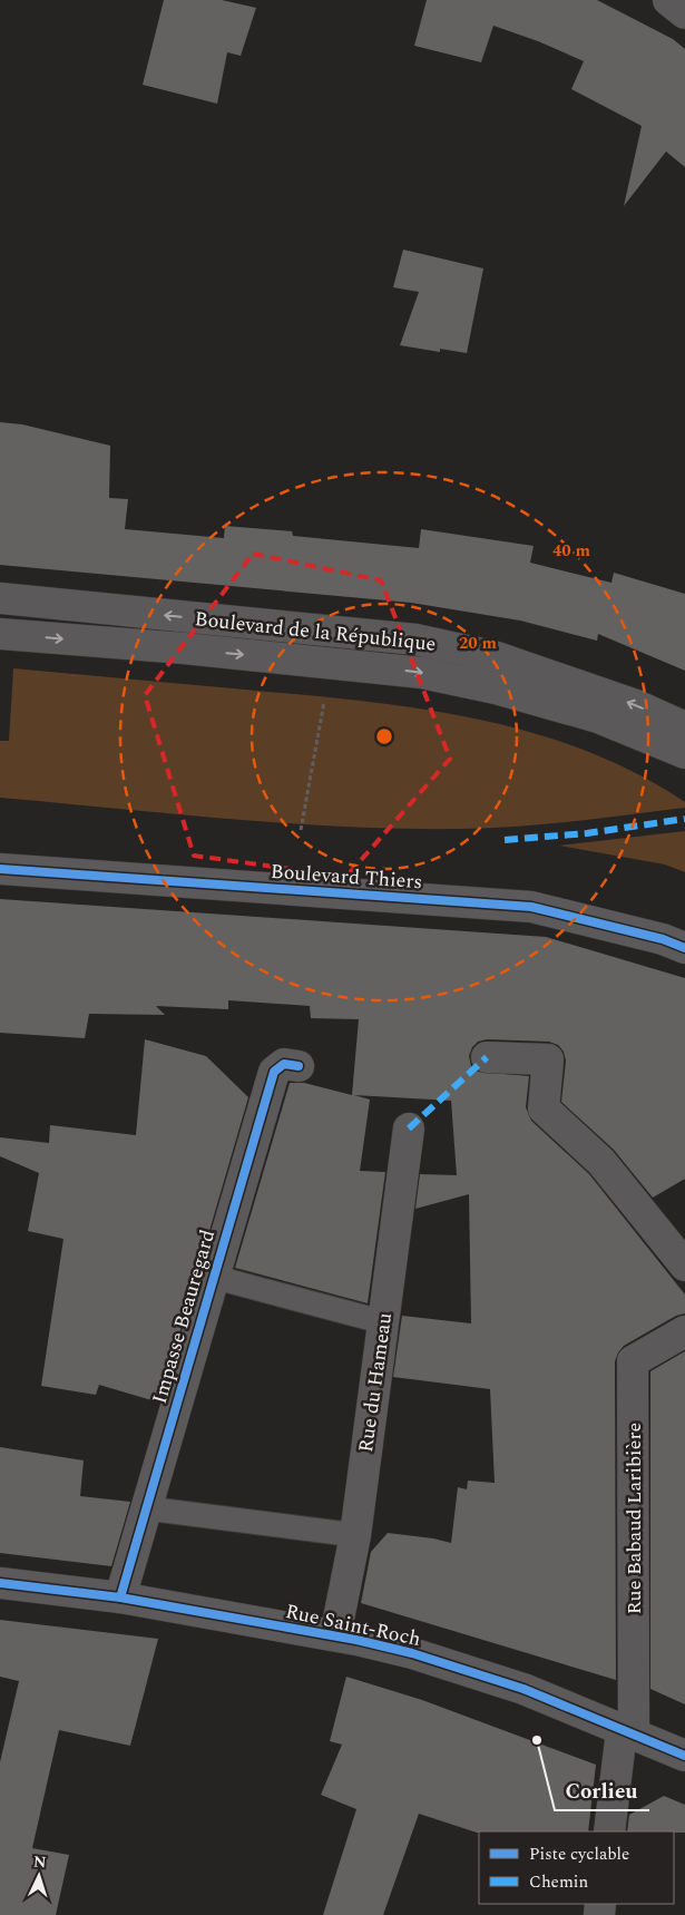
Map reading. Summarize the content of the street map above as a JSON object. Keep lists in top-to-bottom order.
{
  "streets": {
    "street": [
      "Boulevard de la République",
      "Boulevard Thiers",
      "Impasse Beauregard",
      "Rue du Hameau",
      "Rue Babaud Laribière",
      "Rue Saint-Roch"
    ]
  },
  "crossings": [
    ["Impasse Beauregard", "Rue Saint-Roch"],
    ["Rue du Hameau", "Rue Saint-Roch"],
    ["Rue Babaud Laribière", "Rue Saint-Roch"]
  ],
  "places": ["Corlieu"],
  "legend": ["Piste cyclable", "Chemin"],
  "north": "top",
  "rings": ["40 m", "20 m"]
}
